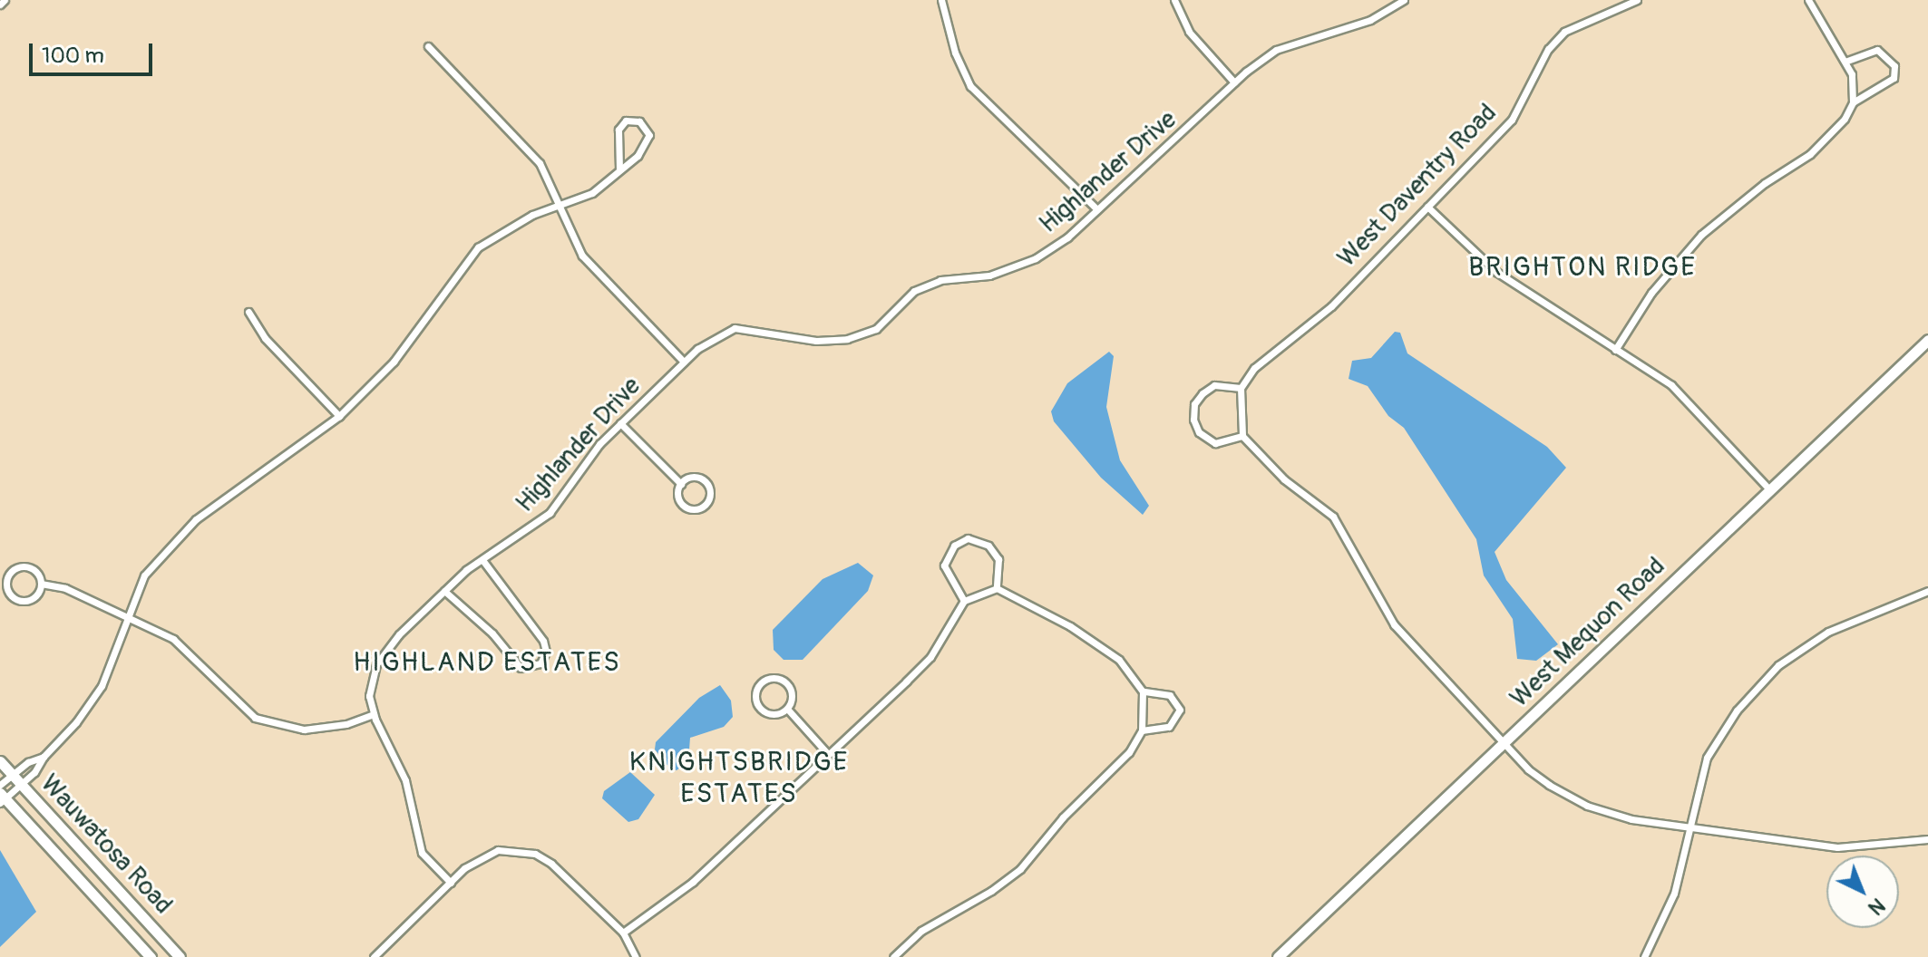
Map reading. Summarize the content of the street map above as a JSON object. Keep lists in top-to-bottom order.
{
  "streets": {
    "main road": ["West Mequon Road", "Wauwatosa Road"],
    "street": ["Highlander Drive", "West Daventry Road"]
  },
  "districts": ["BRIGHTON RIDGE", "HIGHLAND ESTATES", "KNIGHTSBRIDGE ESTATES"],
  "scale_bar": "100 m",
  "north": "bottom right"
}
